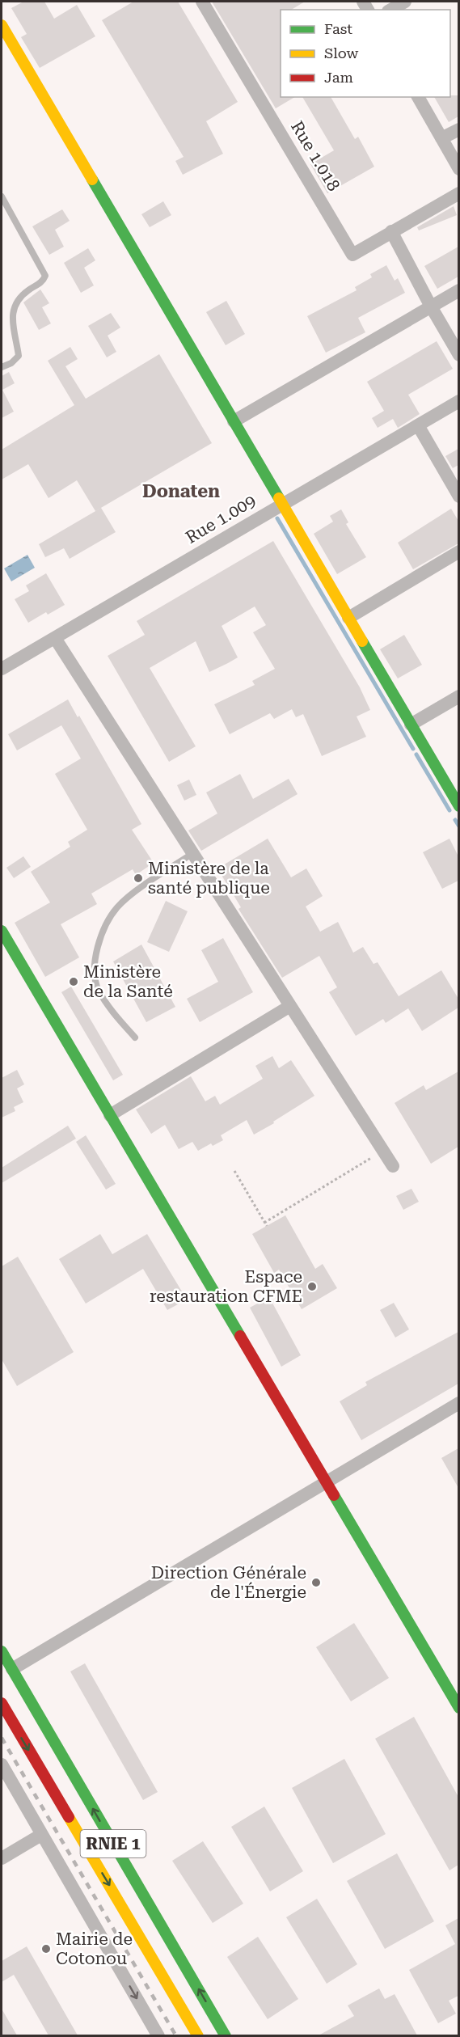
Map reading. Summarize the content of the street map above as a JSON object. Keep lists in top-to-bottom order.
{
  "streets": {
    "main road": ["RNIE 1"],
    "street": ["Rue 1.018", "Rue 1.009"]
  },
  "districts": ["Donaten"],
  "places": [
    "Ministère de la santé publique",
    "Ministère de la Santé",
    "Espace restauration CFME",
    "Direction Générale de l'Énergie",
    "Mairie de Cotonou"
  ],
  "legend": ["Fast", "Slow", "Jam"]
}
